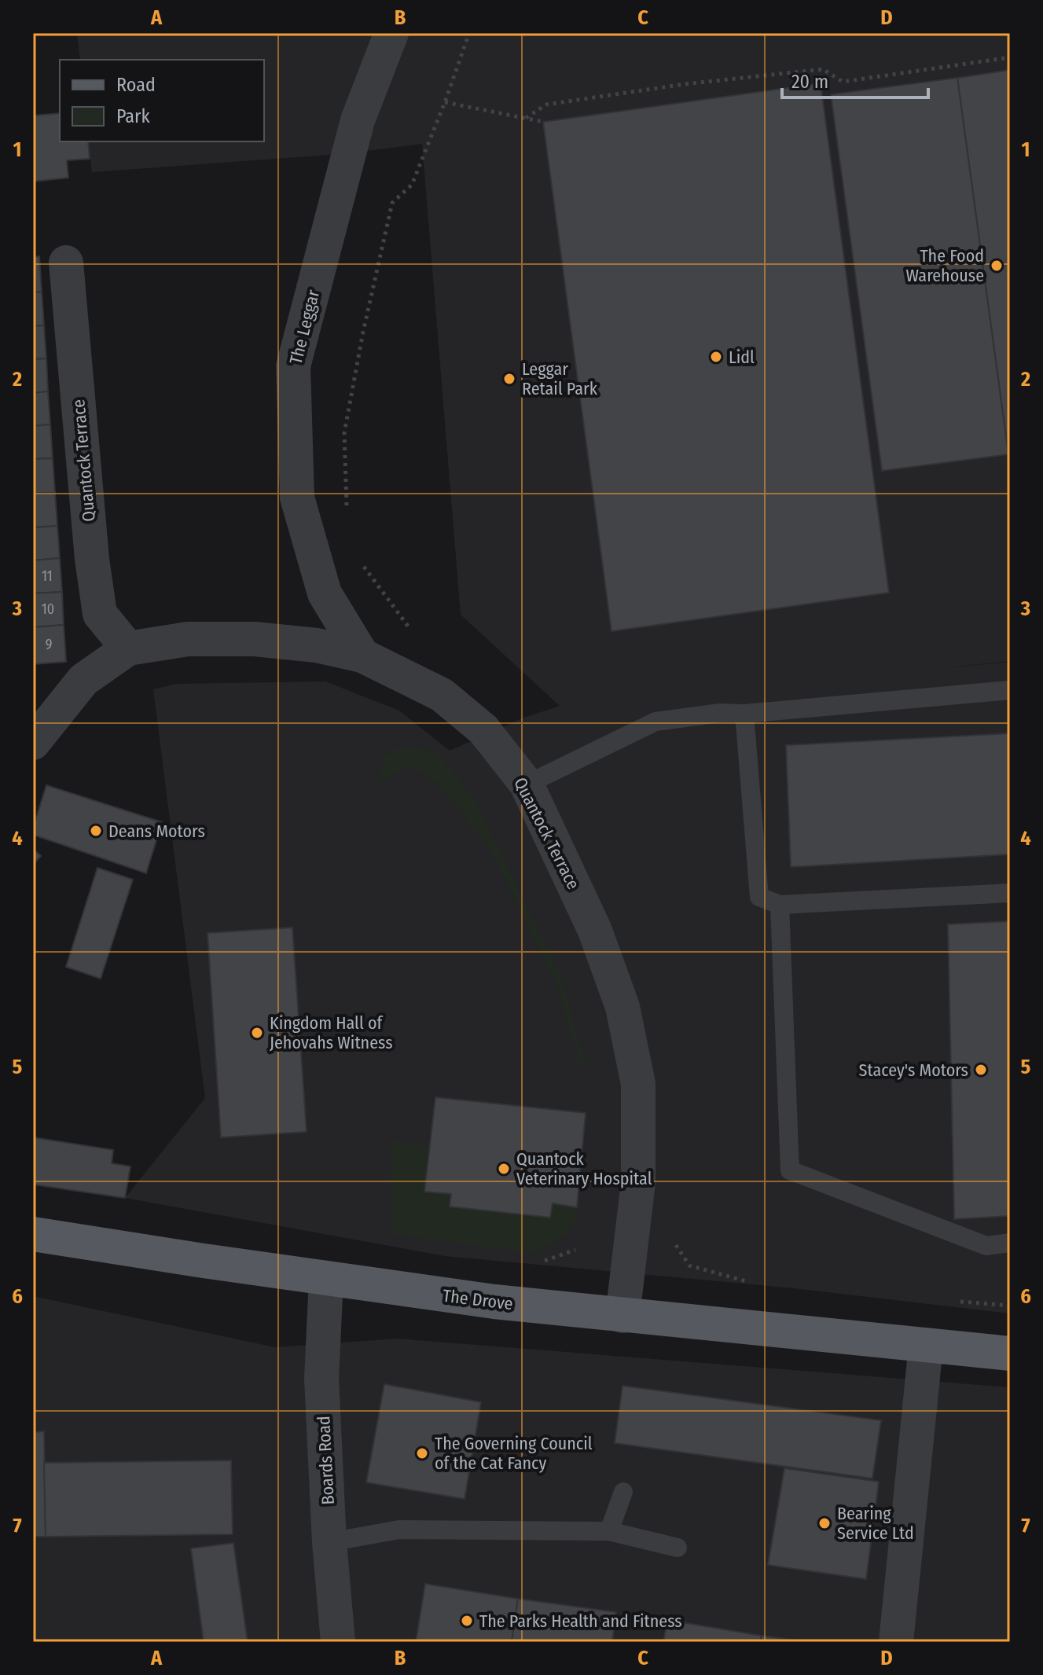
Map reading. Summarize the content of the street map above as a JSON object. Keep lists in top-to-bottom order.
{
  "streets": {
    "main road": ["The Drove"],
    "street": ["The Leggar", "Quantock Terrace", "Boards Road"]
  },
  "crossings": [
    ["The Leggar", "Quantock Terrace"],
    ["Quantock Terrace", "The Drove"],
    ["The Drove", "Boards Road"]
  ],
  "places": [
    "The Food Warehouse",
    "Lidl",
    "Leggar Retail Park",
    "Deans Motors",
    "Kingdom Hall of Jehovahs Witness",
    "Stacey's Motors",
    "Quantock Veterinary Hospital",
    "The Governing Council of the Cat Fancy",
    "Bearing Service Ltd",
    "The Parks Health and Fitness"
  ],
  "house_numbers": ["11", "10", "9"],
  "legend": ["Road", "Park"],
  "scale_bar": "20 m",
  "grid": {
    "columns": [
      "A",
      "B",
      "C",
      "D"
    ],
    "rows": [
      "1",
      "2",
      "3",
      "4",
      "5",
      "6",
      "7"
    ]
  }
}
